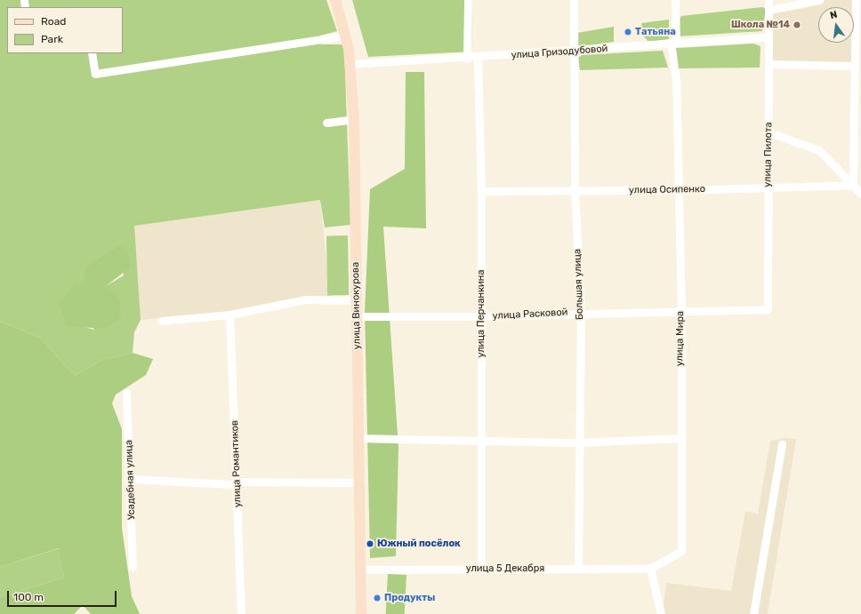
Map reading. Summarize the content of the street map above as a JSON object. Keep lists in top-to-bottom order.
{
  "streets": {
    "main road": ["улица Винокурова"],
    "street": [
      "улица Гризодубовой",
      "улица Пилота",
      "улица Осипенко",
      "Большая улица",
      "улица Перчанкина",
      "улица Расковой",
      "улица Мира",
      "улица Романтиков",
      "Усадебная улица",
      "улица 5 Декабря"
    ]
  },
  "crossings": [
    ["улица Гризодубовой", "улица Пилота"],
    ["улица Гризодубовой", "Большая улица"],
    ["улица Гризодубовой", "улица Винокурова"],
    ["улица Гризодубовой", "улица Перчанкина"],
    ["улица Гризодубовой", "улица Мира"],
    ["улица Пилота", "улица Осипенко"],
    ["улица Пилота", "улица Расковой"],
    ["улица Осипенко", "Большая улица"],
    ["улица Осипенко", "улица Перчанкина"],
    ["улица Осипенко", "улица Мира"],
    ["Большая улица", "улица Расковой"],
    ["Большая улица", "улица 5 Декабря"],
    ["улица Винокурова", "улица Расковой"],
    ["улица Винокурова", "улица 5 Декабря"],
    ["улица Перчанкина", "улица Расковой"],
    ["улица Перчанкина", "улица 5 Декабря"],
    ["улица Расковой", "улица Мира"],
    ["улица Мира", "улица 5 Декабря"]
  ],
  "places": [
    "Школа №14",
    "Татьяна",
    "Южный посёлок",
    "Продукты"
  ],
  "legend": ["Road", "Park"],
  "scale_bar": "100 m",
  "north": "top"
}
